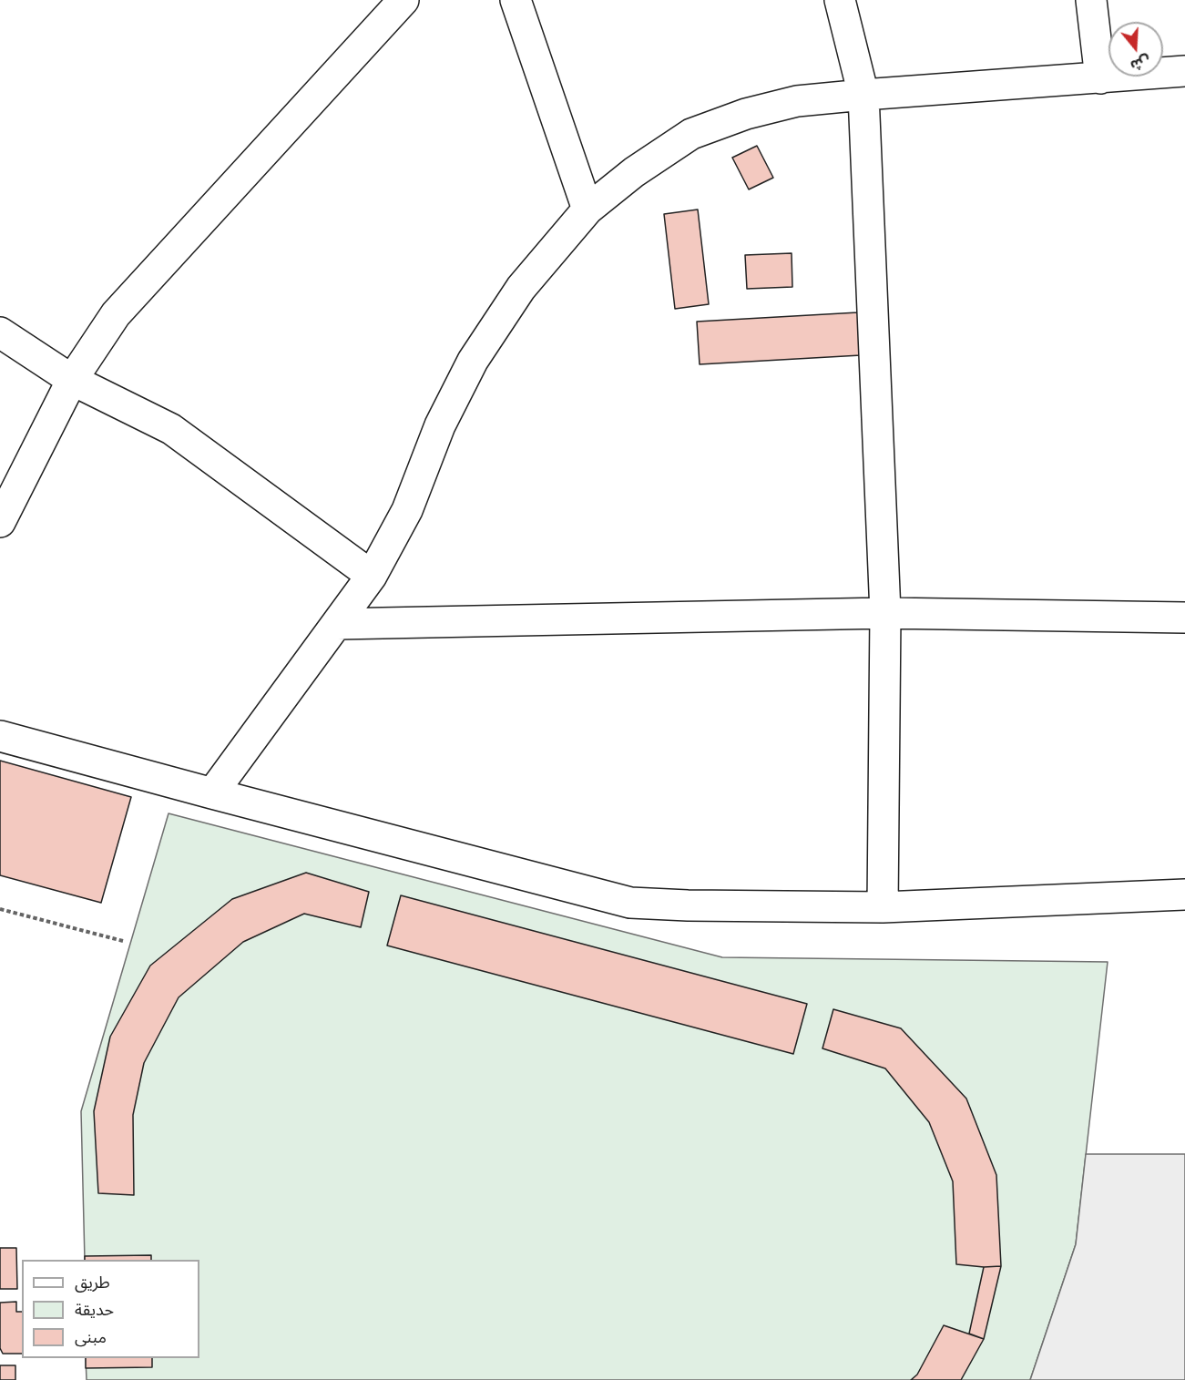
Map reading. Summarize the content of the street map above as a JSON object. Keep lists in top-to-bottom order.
{
  "legend": ["طريق", "حديقة", "مبنى"],
  "north": "bottom"
}
